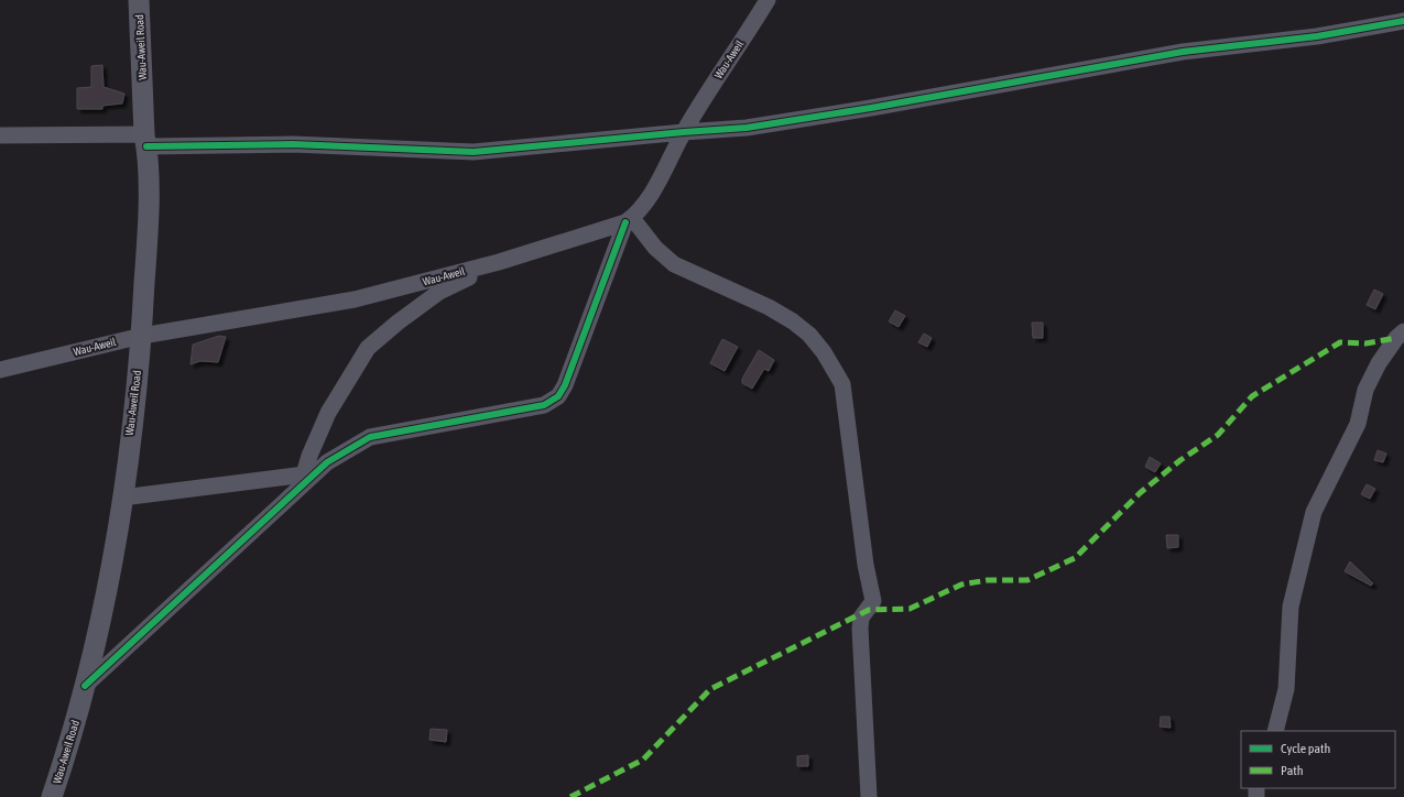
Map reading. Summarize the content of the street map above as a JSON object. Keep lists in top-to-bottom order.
{
  "streets": {
    "main road": ["Wau-Aweil Road"],
    "street": ["Wau-Aweil"]
  },
  "crossings": [
    ["Wau-Aweil Road", "Wau-Aweil"]
  ],
  "legend": ["Cycle path", "Path"]
}
